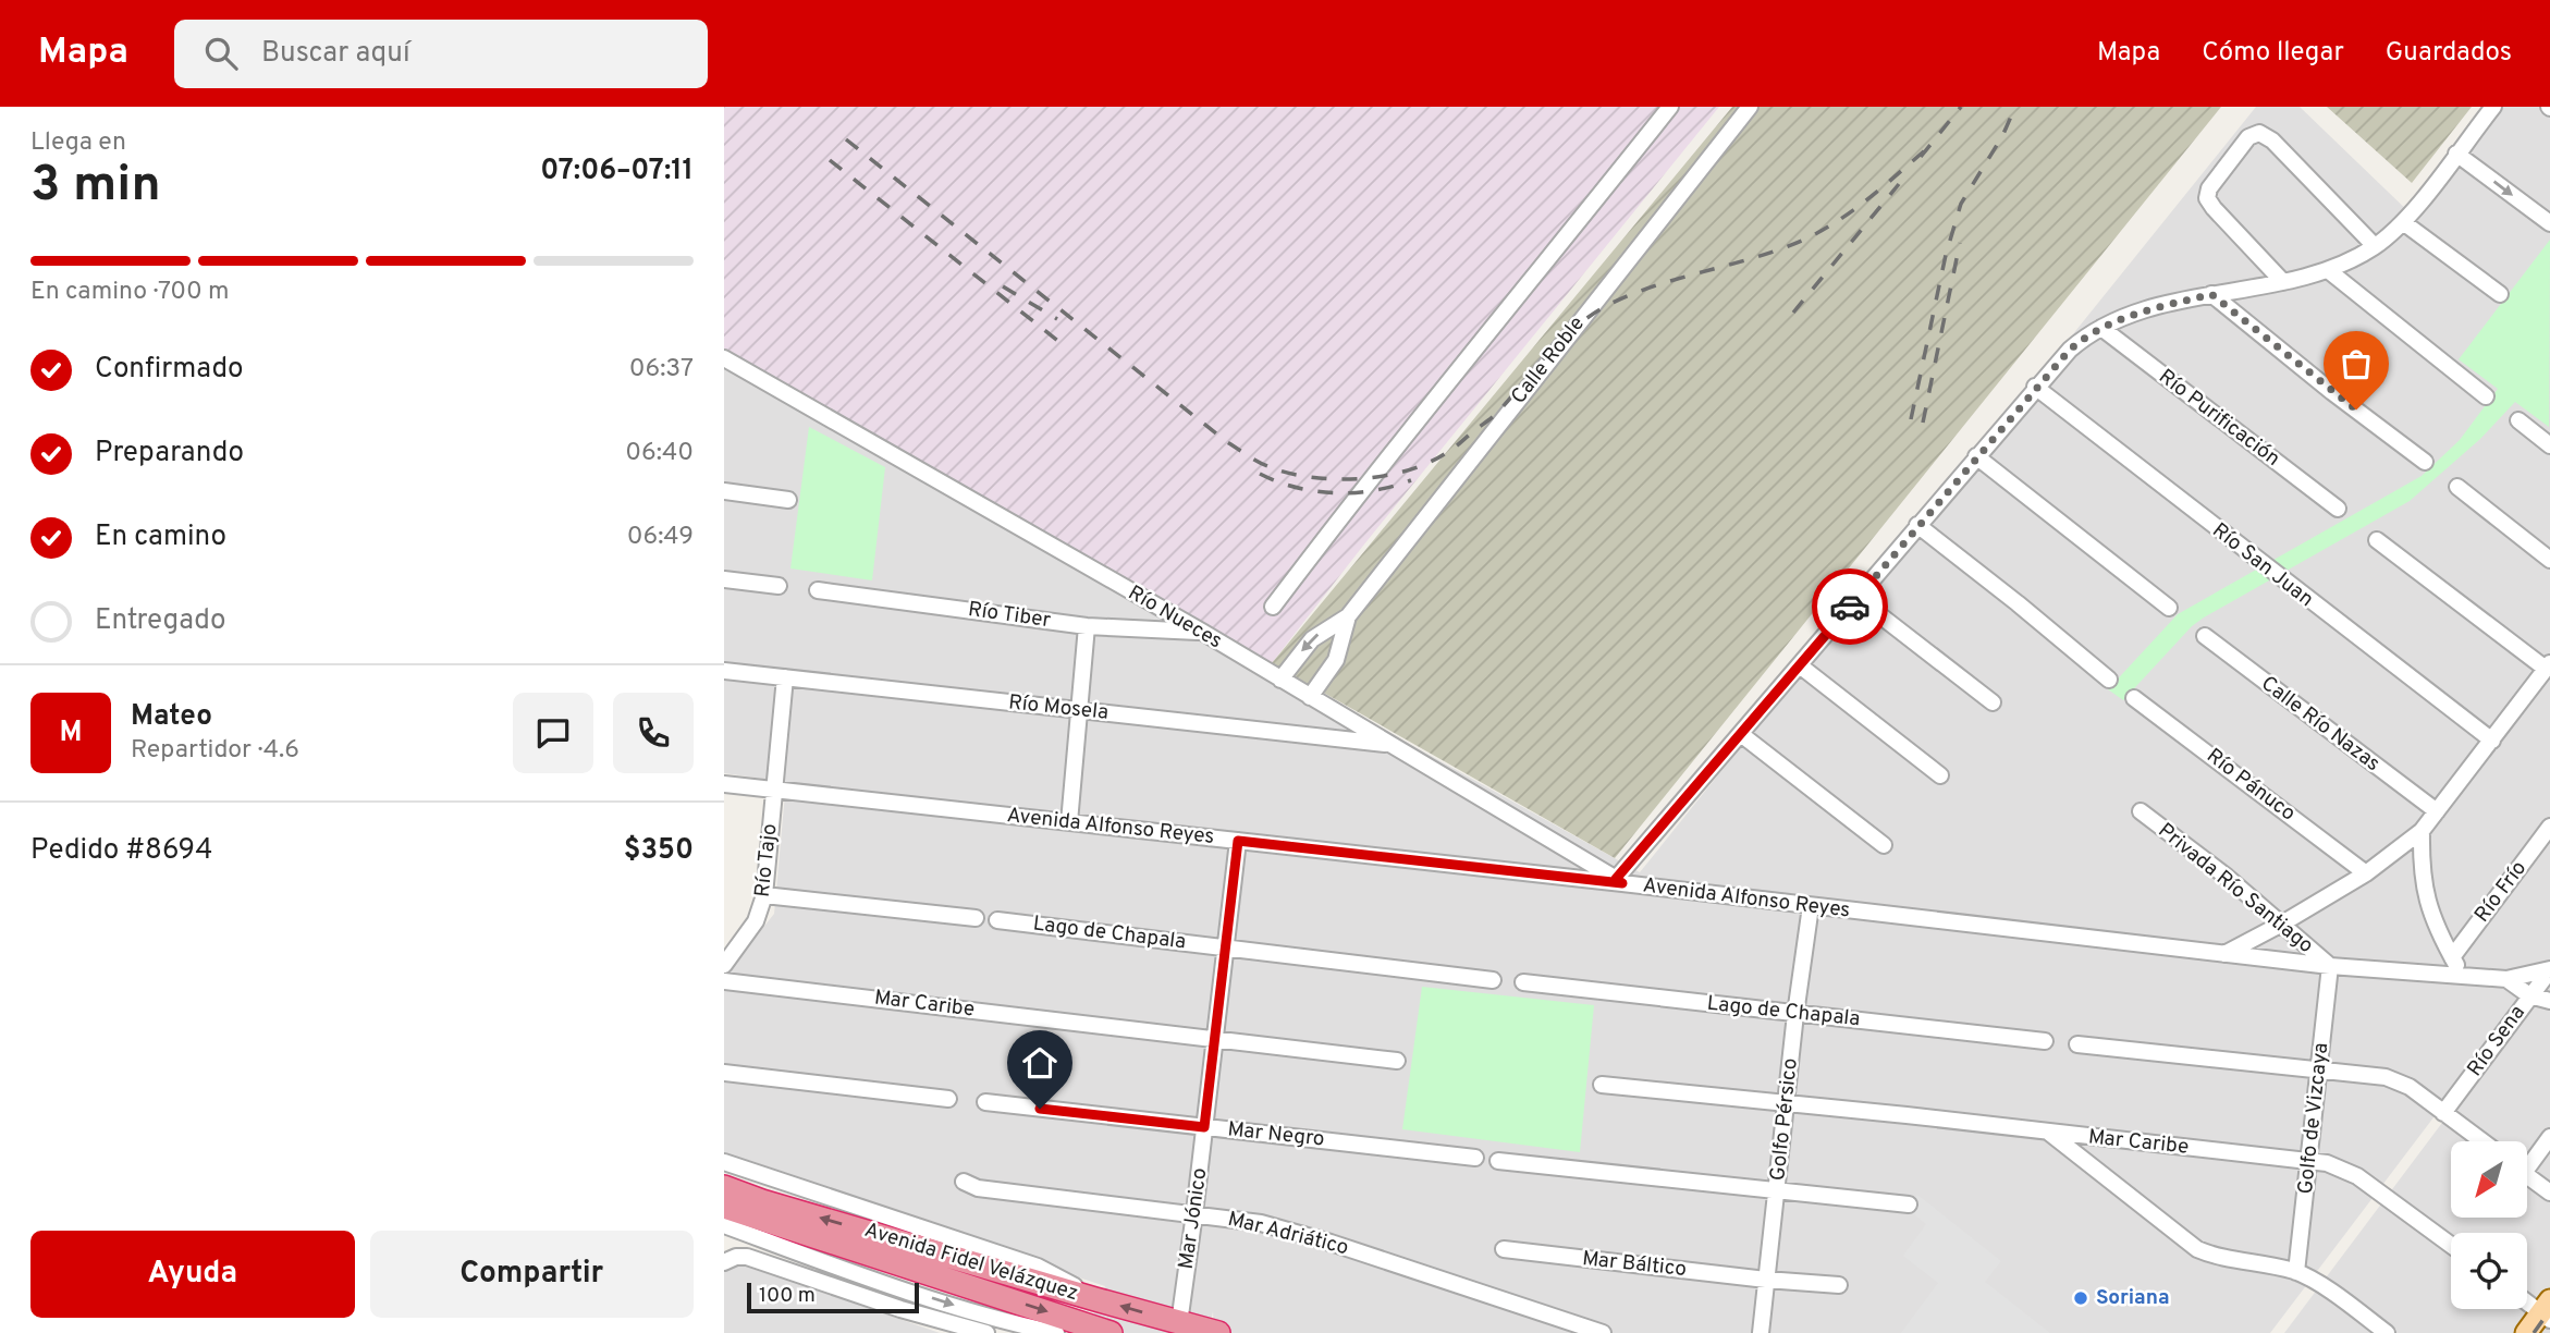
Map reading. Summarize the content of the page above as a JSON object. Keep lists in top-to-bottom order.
{
  "streets": {
    "highway": ["Avenida Fidel Velázquez"],
    "street": [
      "Calle Roble",
      "Río Purificación",
      "Río San Juan",
      "Río Tiber",
      "Río Nueces",
      "Río Mosela",
      "Calle Río Nazas",
      "Río Pánuco",
      "Avenida Alfonso Reyes",
      "Río Tajo",
      "Privada Río Santiago",
      "Río Frío",
      "Lago de Chapala",
      "Mar Caribe",
      "Río Sena",
      "Golfo de Vizcaya",
      "Golfo Pérsico",
      "Mar Negro",
      "Mar Jónico",
      "Mar Adriático",
      "Mar Báltico"
    ]
  },
  "crossings": [
    ["Calle Roble", "Río Nueces"],
    ["Río Tiber", "Río Nueces"],
    ["Río Nueces", "Río Mosela"],
    ["Río Nueces", "Avenida Alfonso Reyes"],
    ["Río Mosela", "Río Tajo"],
    ["Avenida Alfonso Reyes", "Río Tajo"],
    ["Avenida Alfonso Reyes", "Privada Río Santiago"],
    ["Avenida Alfonso Reyes", "Río Sena"],
    ["Avenida Alfonso Reyes", "Golfo de Vizcaya"],
    ["Avenida Alfonso Reyes", "Golfo Pérsico"],
    ["Avenida Alfonso Reyes", "Mar Jónico"],
    ["Privada Río Santiago", "Golfo de Vizcaya"],
    ["Lago de Chapala", "Golfo Pérsico"],
    ["Lago de Chapala", "Mar Jónico"],
    ["Mar Caribe", "Golfo de Vizcaya"],
    ["Mar Caribe", "Golfo Pérsico"],
    ["Mar Caribe", "Mar Jónico"],
    ["Golfo Pérsico", "Mar Báltico"],
    ["Mar Negro", "Mar Jónico"],
    ["Mar Jónico", "Mar Adriático"],
    ["Mar Jónico", "Avenida Fidel Velázquez"]
  ],
  "places": ["Soriana"],
  "scale_bar": "100 m",
  "north": "bottom left",
  "page": {
    "header": "Mapa",
    "search": "Buscar aquí",
    "nav": ["Mapa", "Cómo llegar", "Guardados"],
    "heading": ["3 min", "Llega en", "07:06–07:11"],
    "panel": [
      "Mateo",
      "Repartidor · 4.6",
      "Pedido #8694",
      "$350"
    ],
    "bar": "En camino · 700 m",
    "list": [
      ["Confirmado", "06:37"],
      ["Preparando", "06:40"],
      ["En camino", "06:49"],
      "Entregado"
    ],
    "round": "M",
    "buttons": ["Ayuda", "Compartir"],
    "scale": "100 m"
  }
}
